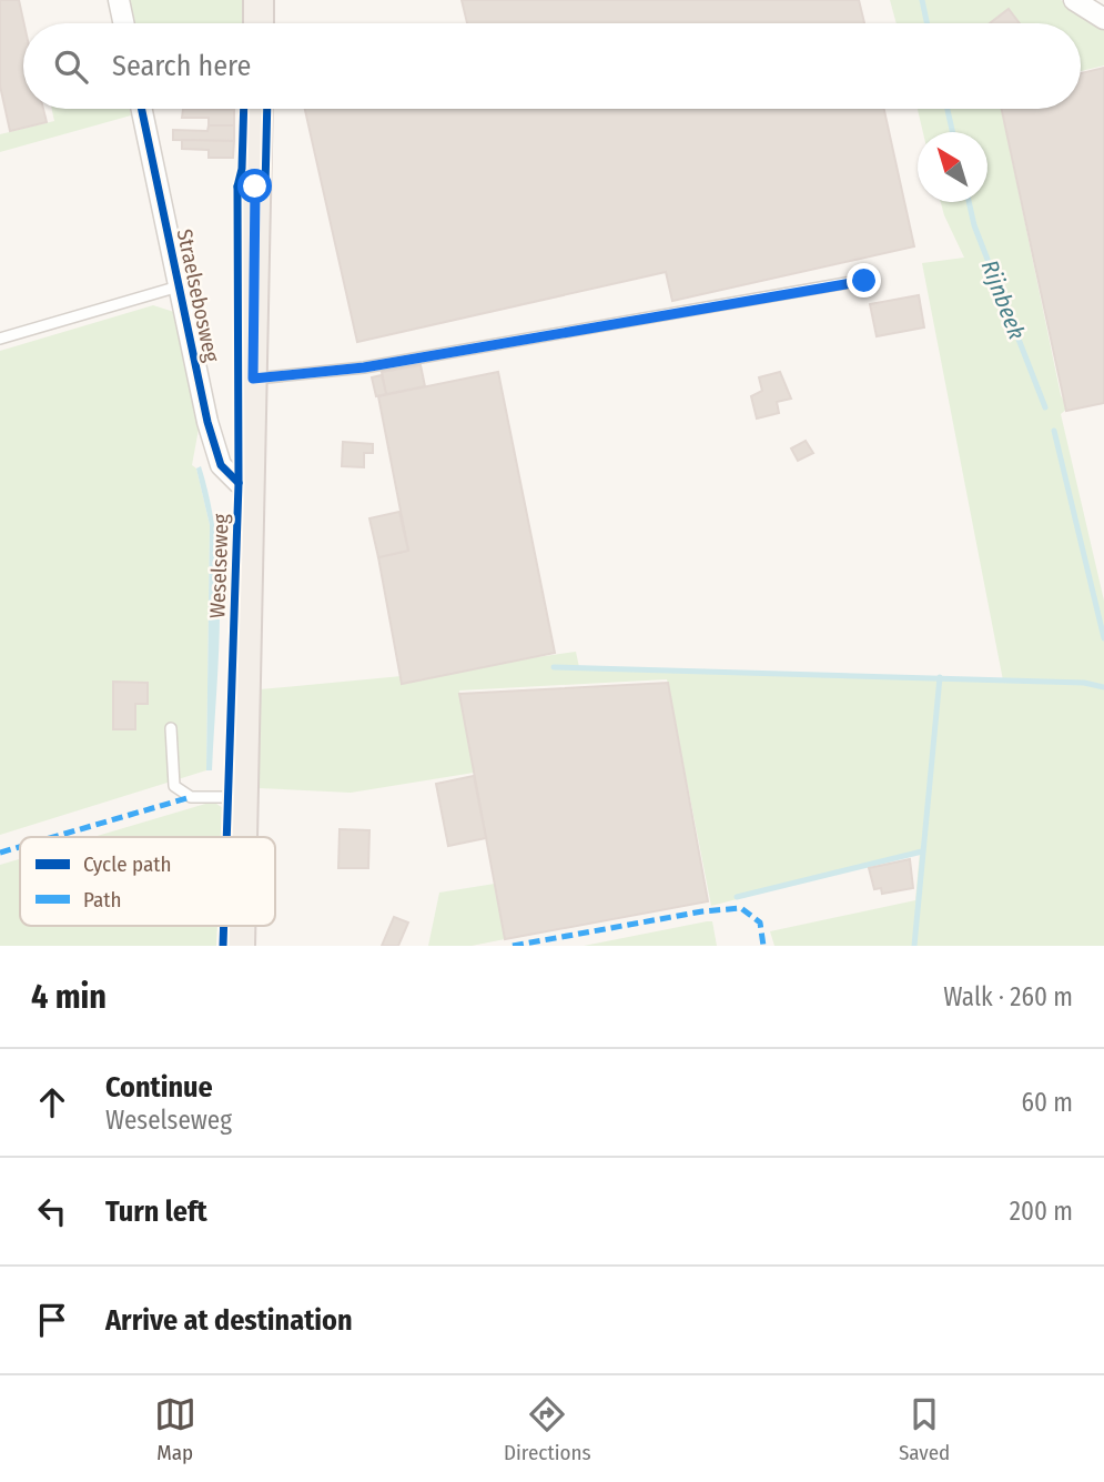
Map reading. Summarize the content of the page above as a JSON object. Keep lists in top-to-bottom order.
{
  "streets": {
    "main road": ["Weselseweg"],
    "street": ["Straelsebosweg"]
  },
  "crossings": [
    ["Straelsebosweg", "Weselseweg"]
  ],
  "water": ["Rijnbeek"],
  "legend": ["Cycle path", "Path"],
  "north": "top left",
  "page": {
    "search": "Search here",
    "heading": ["4 min", "Walk · 260 m"],
    "list": [
      ["Continue", "Weselseweg", "60 m"],
      ["Turn left", "200 m"],
      "Arrive at destination"
    ],
    "nav": ["Map", "Directions", "Saved"]
  }
}
